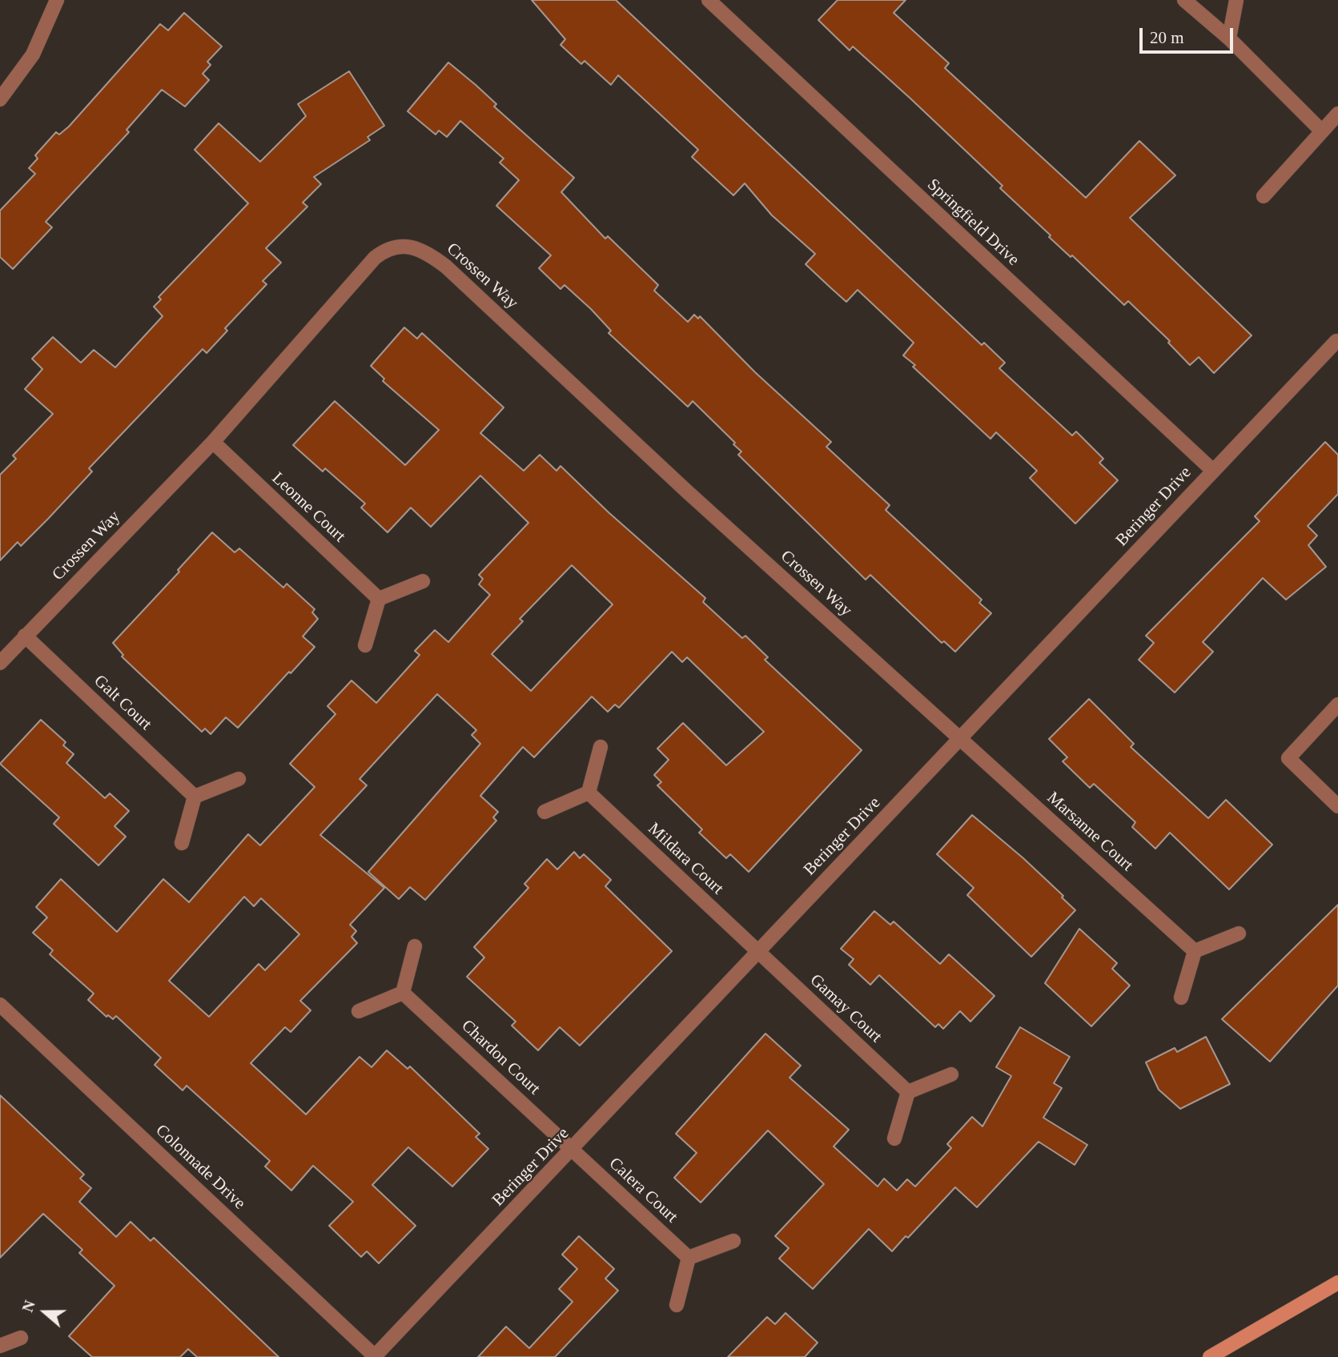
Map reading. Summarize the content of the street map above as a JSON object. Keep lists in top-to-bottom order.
{
  "streets": {
    "street": [
      "Springfield Drive",
      "Crossen Way",
      "Beringer Drive",
      "Leonne Court",
      "Galt Court",
      "Marsanne Court",
      "Mildara Court",
      "Gamay Court",
      "Chardon Court",
      "Colonnade Drive",
      "Calera Court"
    ]
  },
  "crossings": [
    ["Springfield Drive", "Beringer Drive"],
    ["Crossen Way", "Beringer Drive"],
    ["Crossen Way", "Leonne Court"],
    ["Crossen Way", "Galt Court"],
    ["Crossen Way", "Marsanne Court"],
    ["Beringer Drive", "Marsanne Court"],
    ["Beringer Drive", "Mildara Court"],
    ["Beringer Drive", "Gamay Court"],
    ["Beringer Drive", "Chardon Court"],
    ["Beringer Drive", "Colonnade Drive"],
    ["Beringer Drive", "Calera Court"],
    ["Mildara Court", "Gamay Court"],
    ["Chardon Court", "Calera Court"]
  ],
  "scale_bar": "20 m",
  "north": "left"
}
